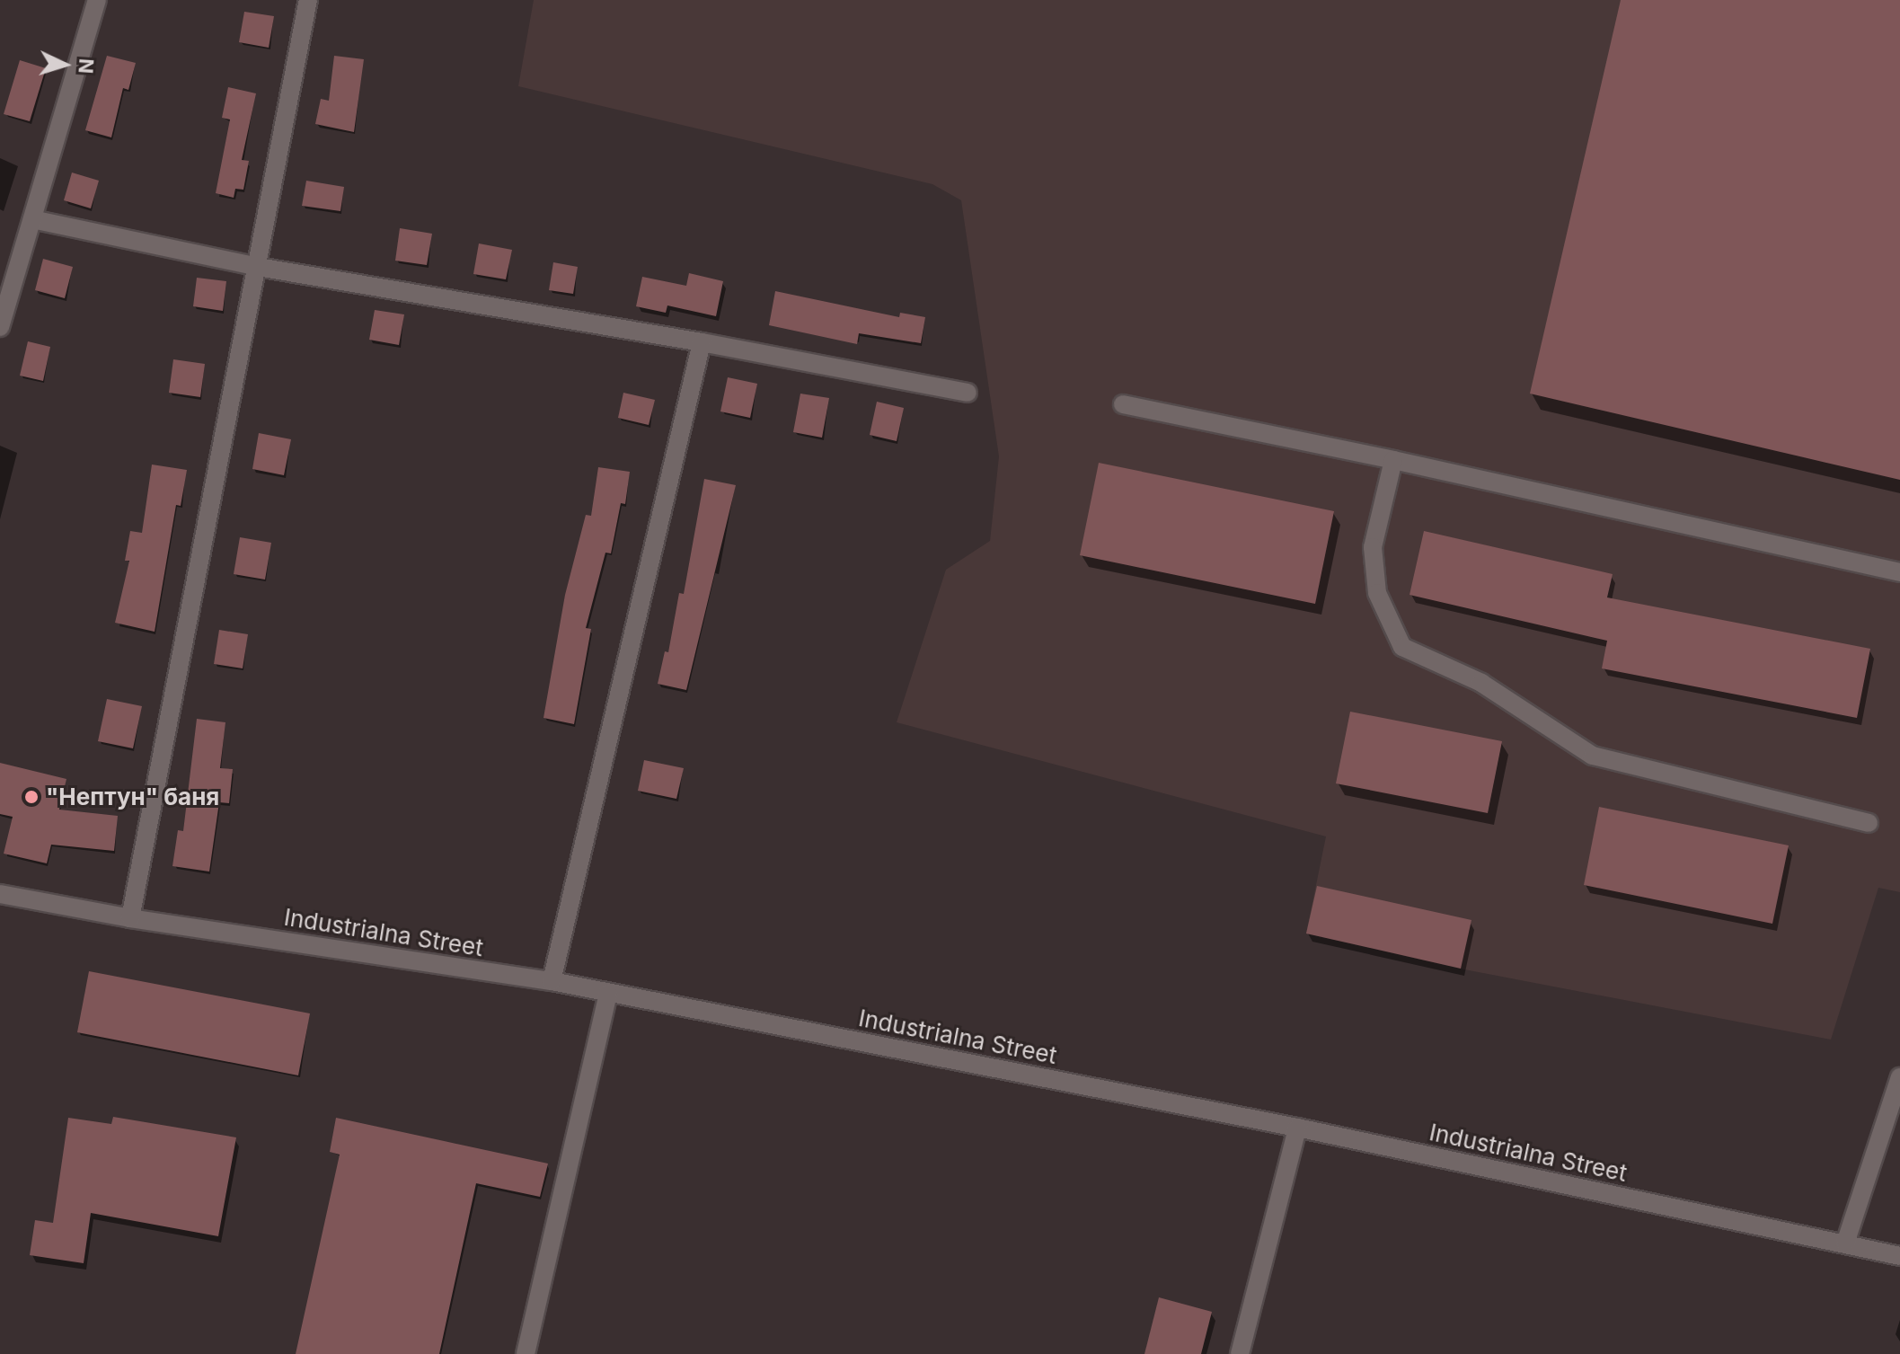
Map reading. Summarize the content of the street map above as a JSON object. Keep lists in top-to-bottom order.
{
  "streets": {
    "street": ["Industrialna Street"]
  },
  "places": ["\"Нептун\" баня"],
  "north": "right"
}
